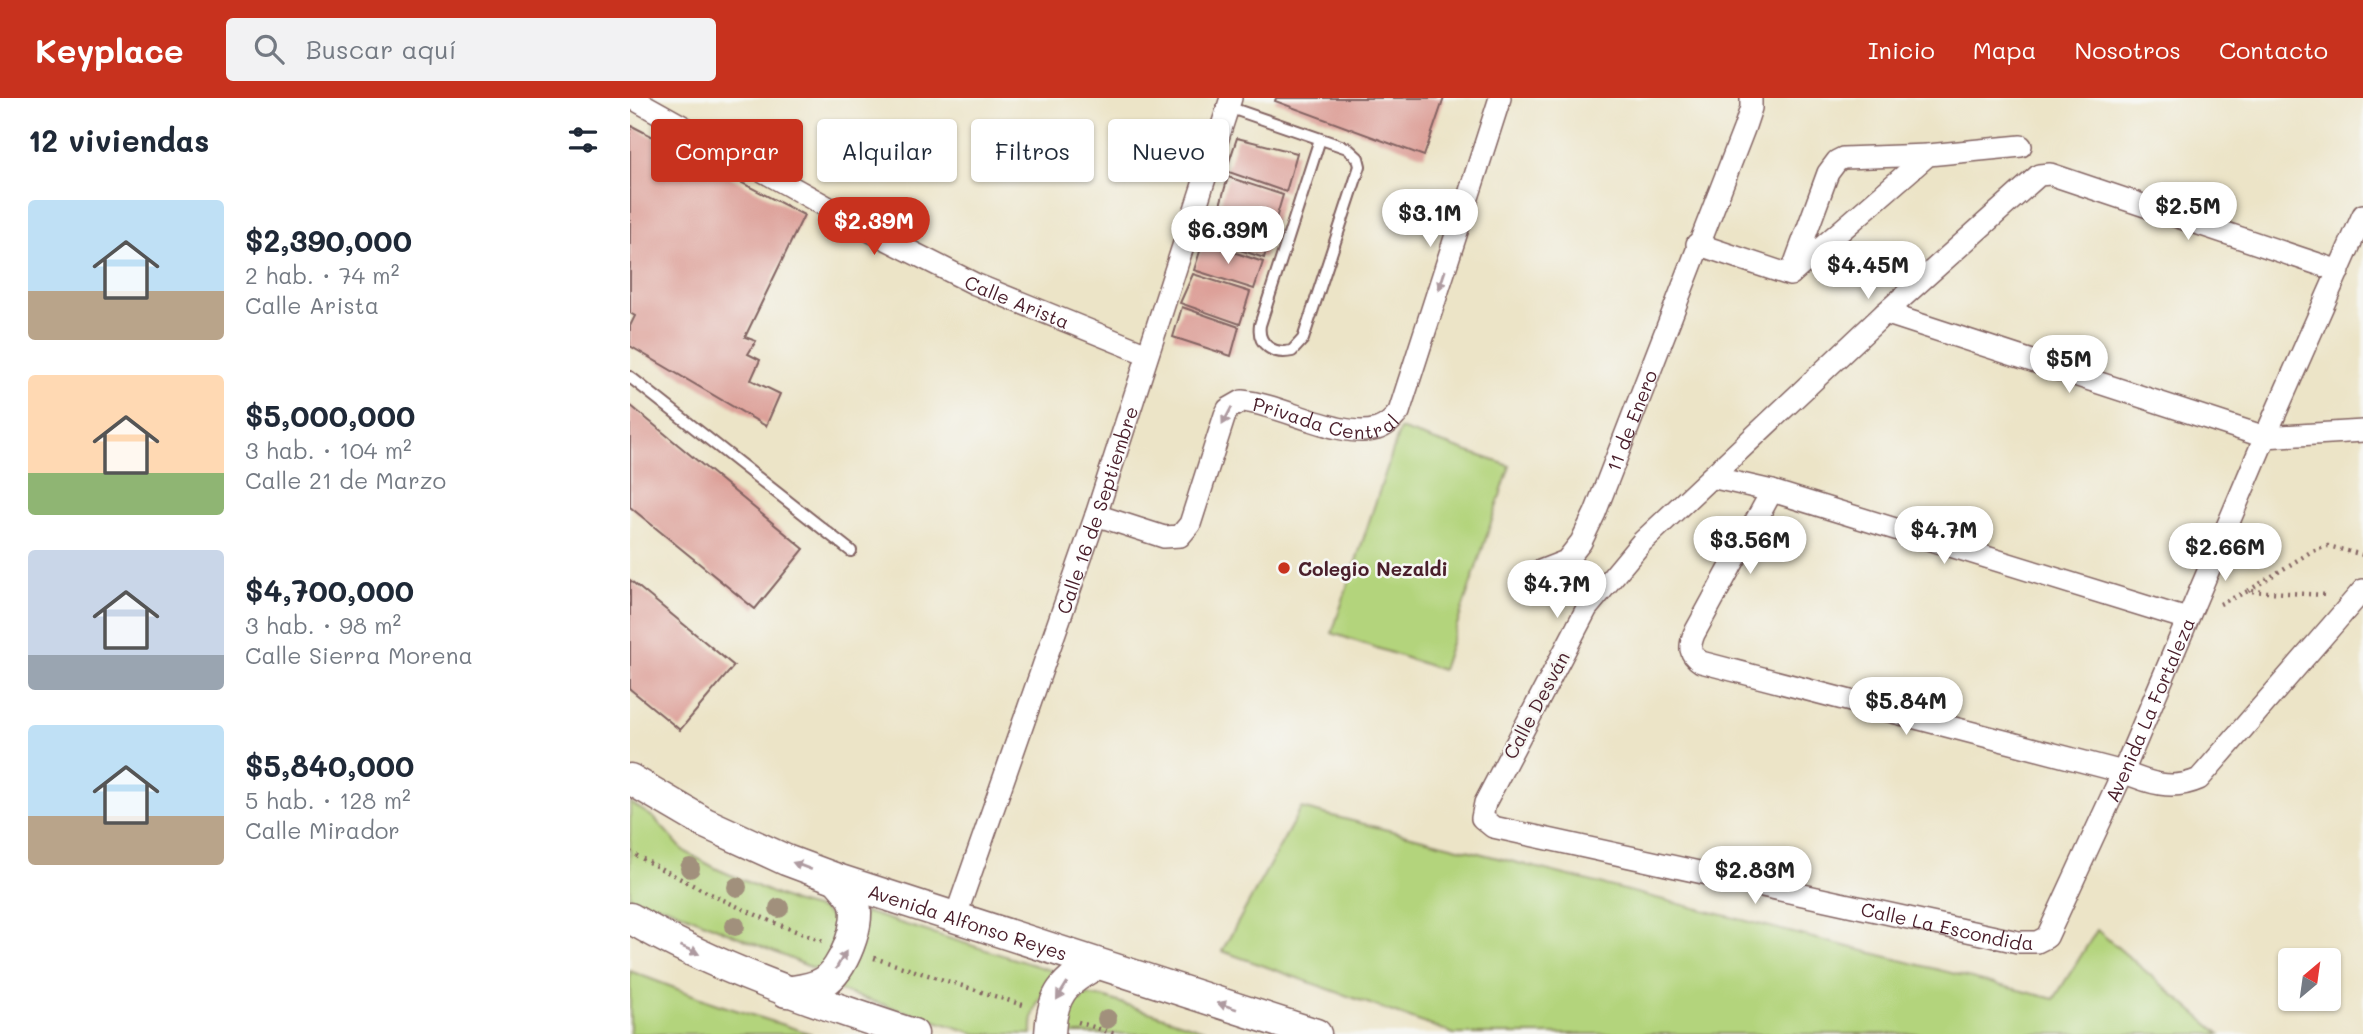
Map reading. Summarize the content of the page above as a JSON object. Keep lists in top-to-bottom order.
{
  "streets": {
    "main road": ["Avenida Alfonso Reyes"],
    "street": [
      "Calle Arista",
      "Privada Central",
      "11 de Enero",
      "Calle 16 de Septiembre",
      "Calle Desván",
      "Avenida La Fortaleza",
      "Calle La Escondida"
    ]
  },
  "crossings": [
    ["Calle Arista", "Calle 16 de Septiembre"],
    ["Privada Central", "Calle 16 de Septiembre"],
    ["Calle 16 de Septiembre", "Avenida Alfonso Reyes"],
    ["Calle Desván", "Avenida La Fortaleza"],
    ["Calle Desván", "Calle La Escondida"],
    ["Avenida La Fortaleza", "Calle La Escondida"]
  ],
  "places": ["Colegio Nezaldi"],
  "north": "top right",
  "page": {
    "header": "Keyplace",
    "search": "Buscar aquí",
    "nav": [
      "Inicio",
      "Mapa",
      "Nosotros",
      "Contacto"
    ],
    "heading": "12 viviendas",
    "chip": [
      "Comprar",
      "Alquilar",
      "Filtros",
      "Nuevo"
    ],
    "list": [
      {
        "name": "$2,390,000",
        "note": "2 hab. · 74 m² · Calle Arista"
      },
      {
        "name": "$5,000,000",
        "note": "3 hab. · 104 m² · Calle 21 de Marzo"
      },
      {
        "name": "$4,700,000",
        "note": "3 hab. · 98 m² · Calle Sierra Morena"
      },
      {
        "name": "$5,840,000",
        "note": "5 hab. · 128 m² · Calle Mirador"
      }
    ],
    "price": [
      "$2.5M",
      "$3.1M",
      "$2.39M",
      "$6.39M",
      "$4.45M",
      "$5M",
      "$4.7M",
      "$3.56M",
      "$2.66M",
      "$4.7M",
      "$5.84M",
      "$2.83M"
    ]
  }
}
